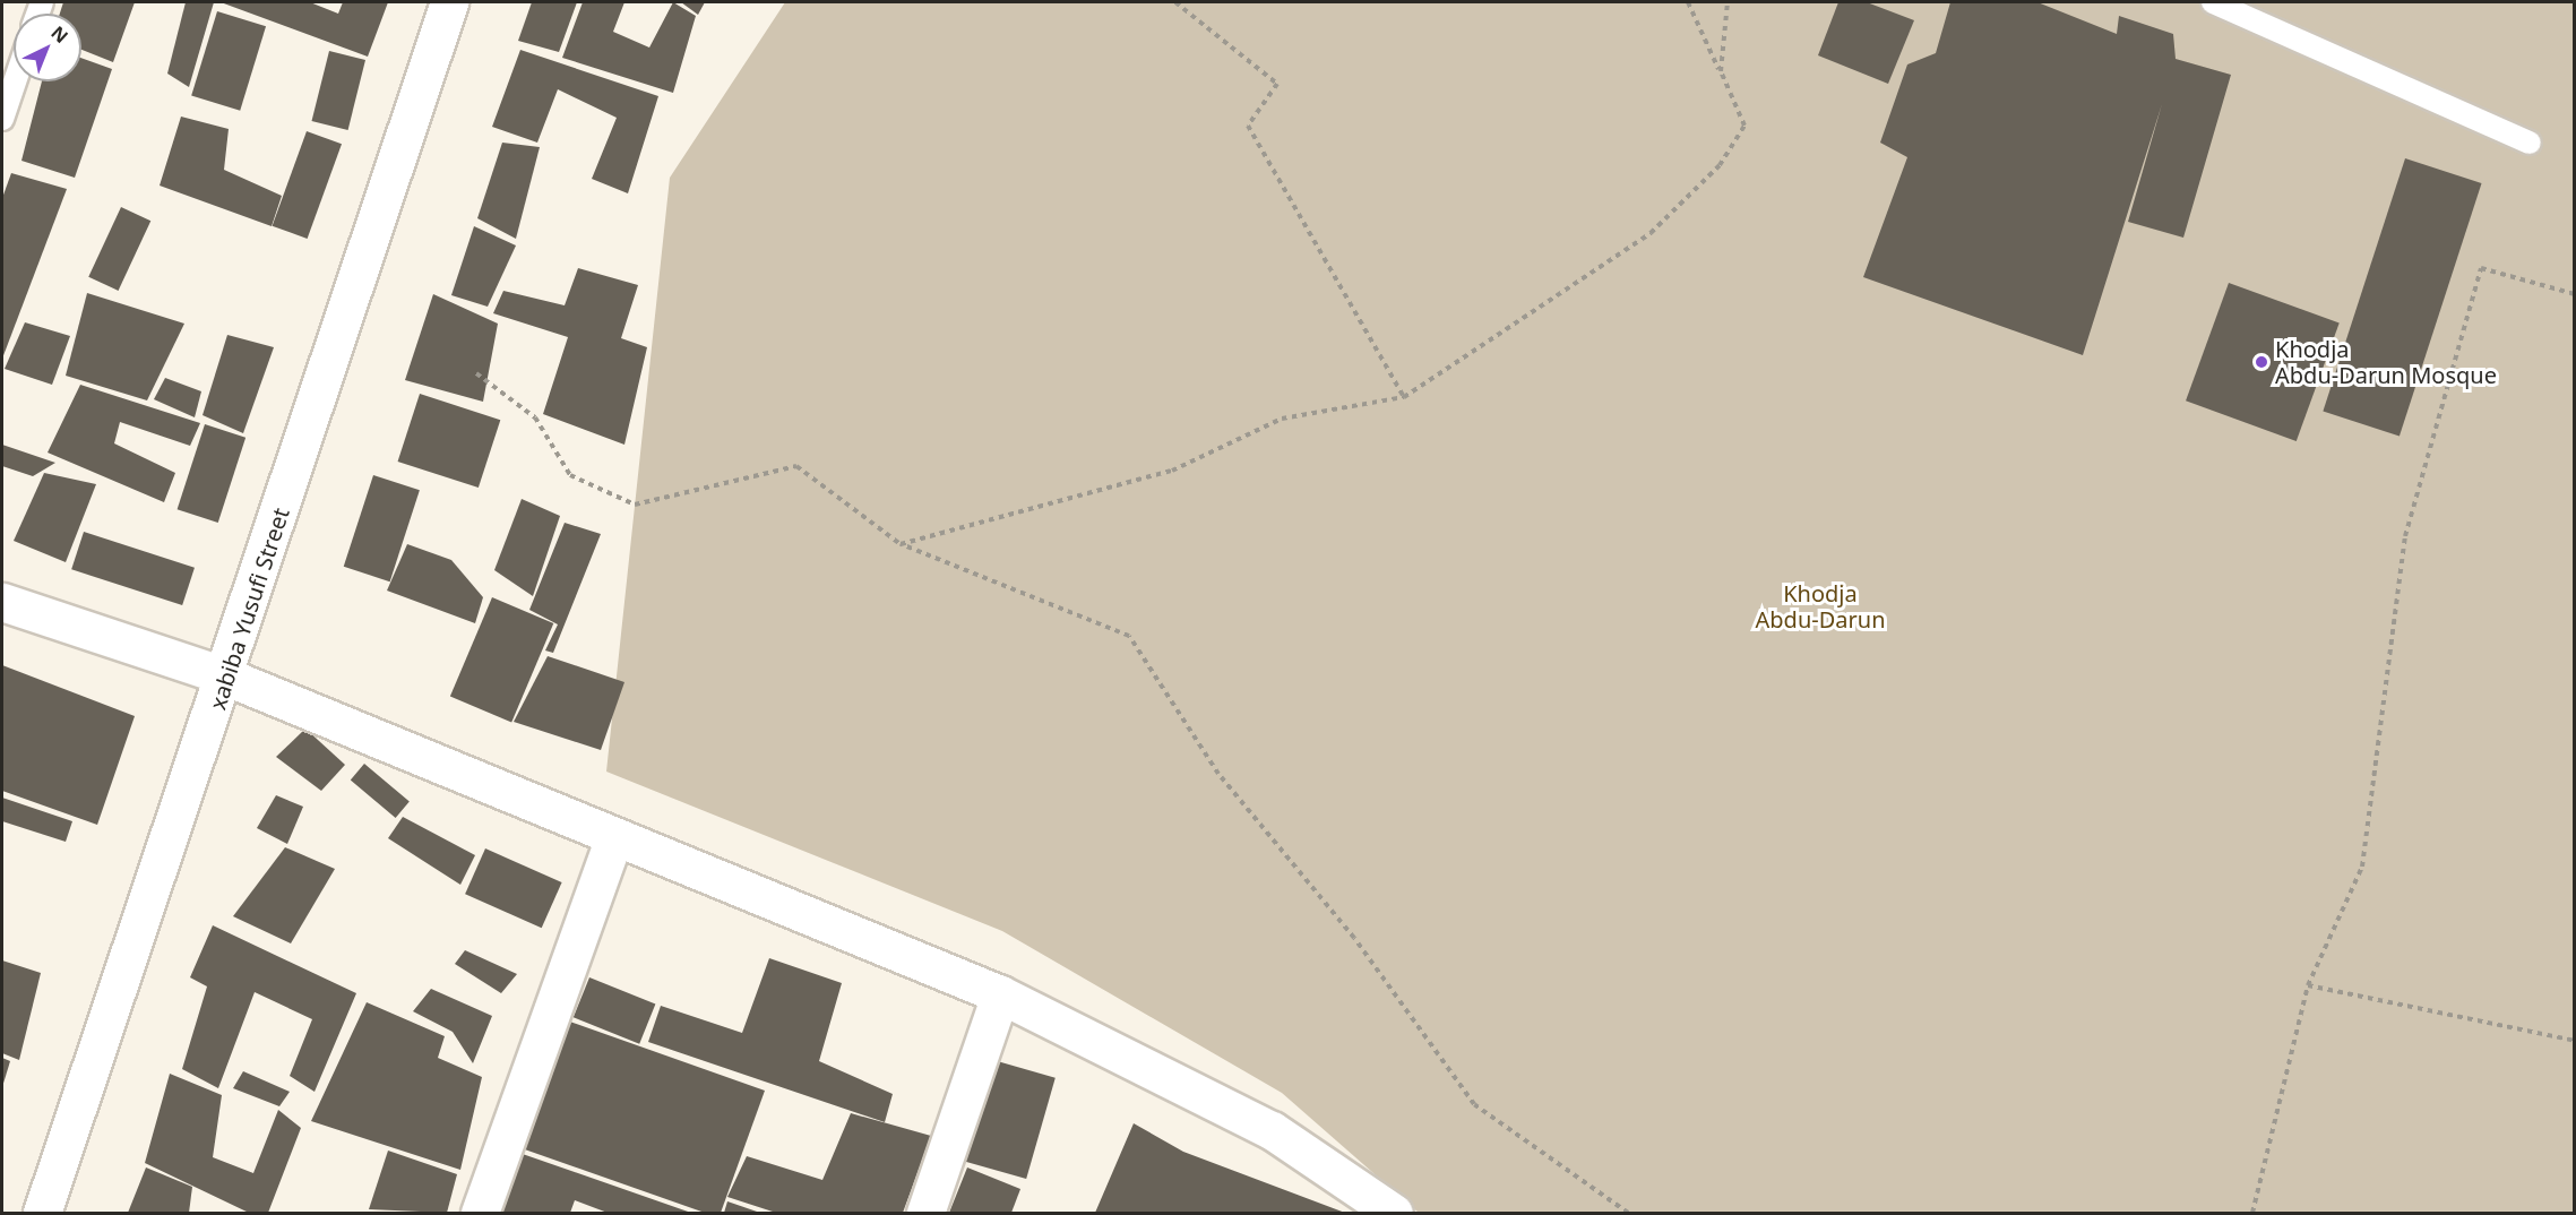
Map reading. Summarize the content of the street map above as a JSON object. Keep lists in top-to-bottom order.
{
  "streets": {
    "street": ["xabiba Yusufi Street"]
  },
  "parks": ["Khodja Abdu-Darun"],
  "places": ["Khodja Abdu-Darun Mosque"],
  "north": "top right"
}
